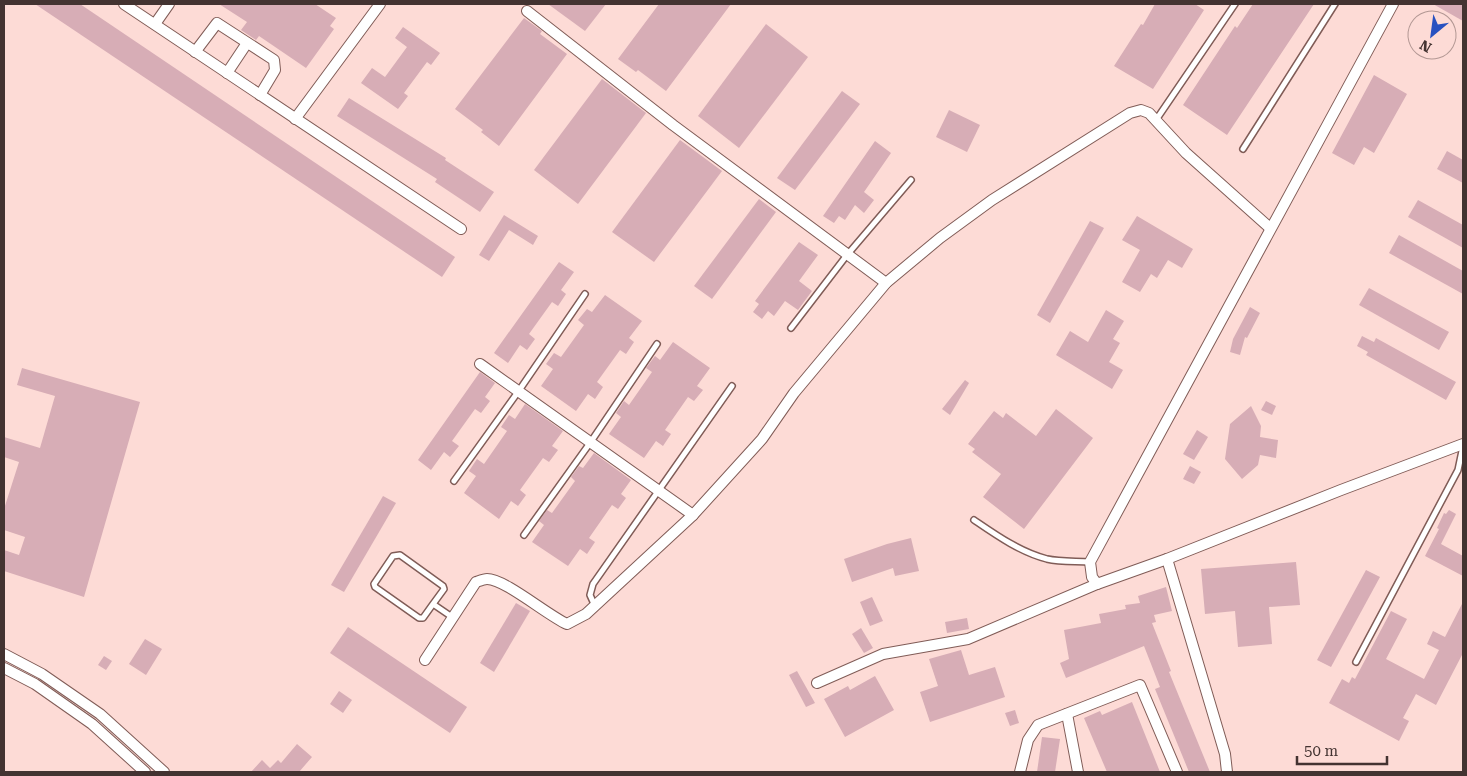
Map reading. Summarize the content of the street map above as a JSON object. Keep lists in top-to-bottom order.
{
  "scale_bar": "50 m",
  "north": "bottom left"
}
